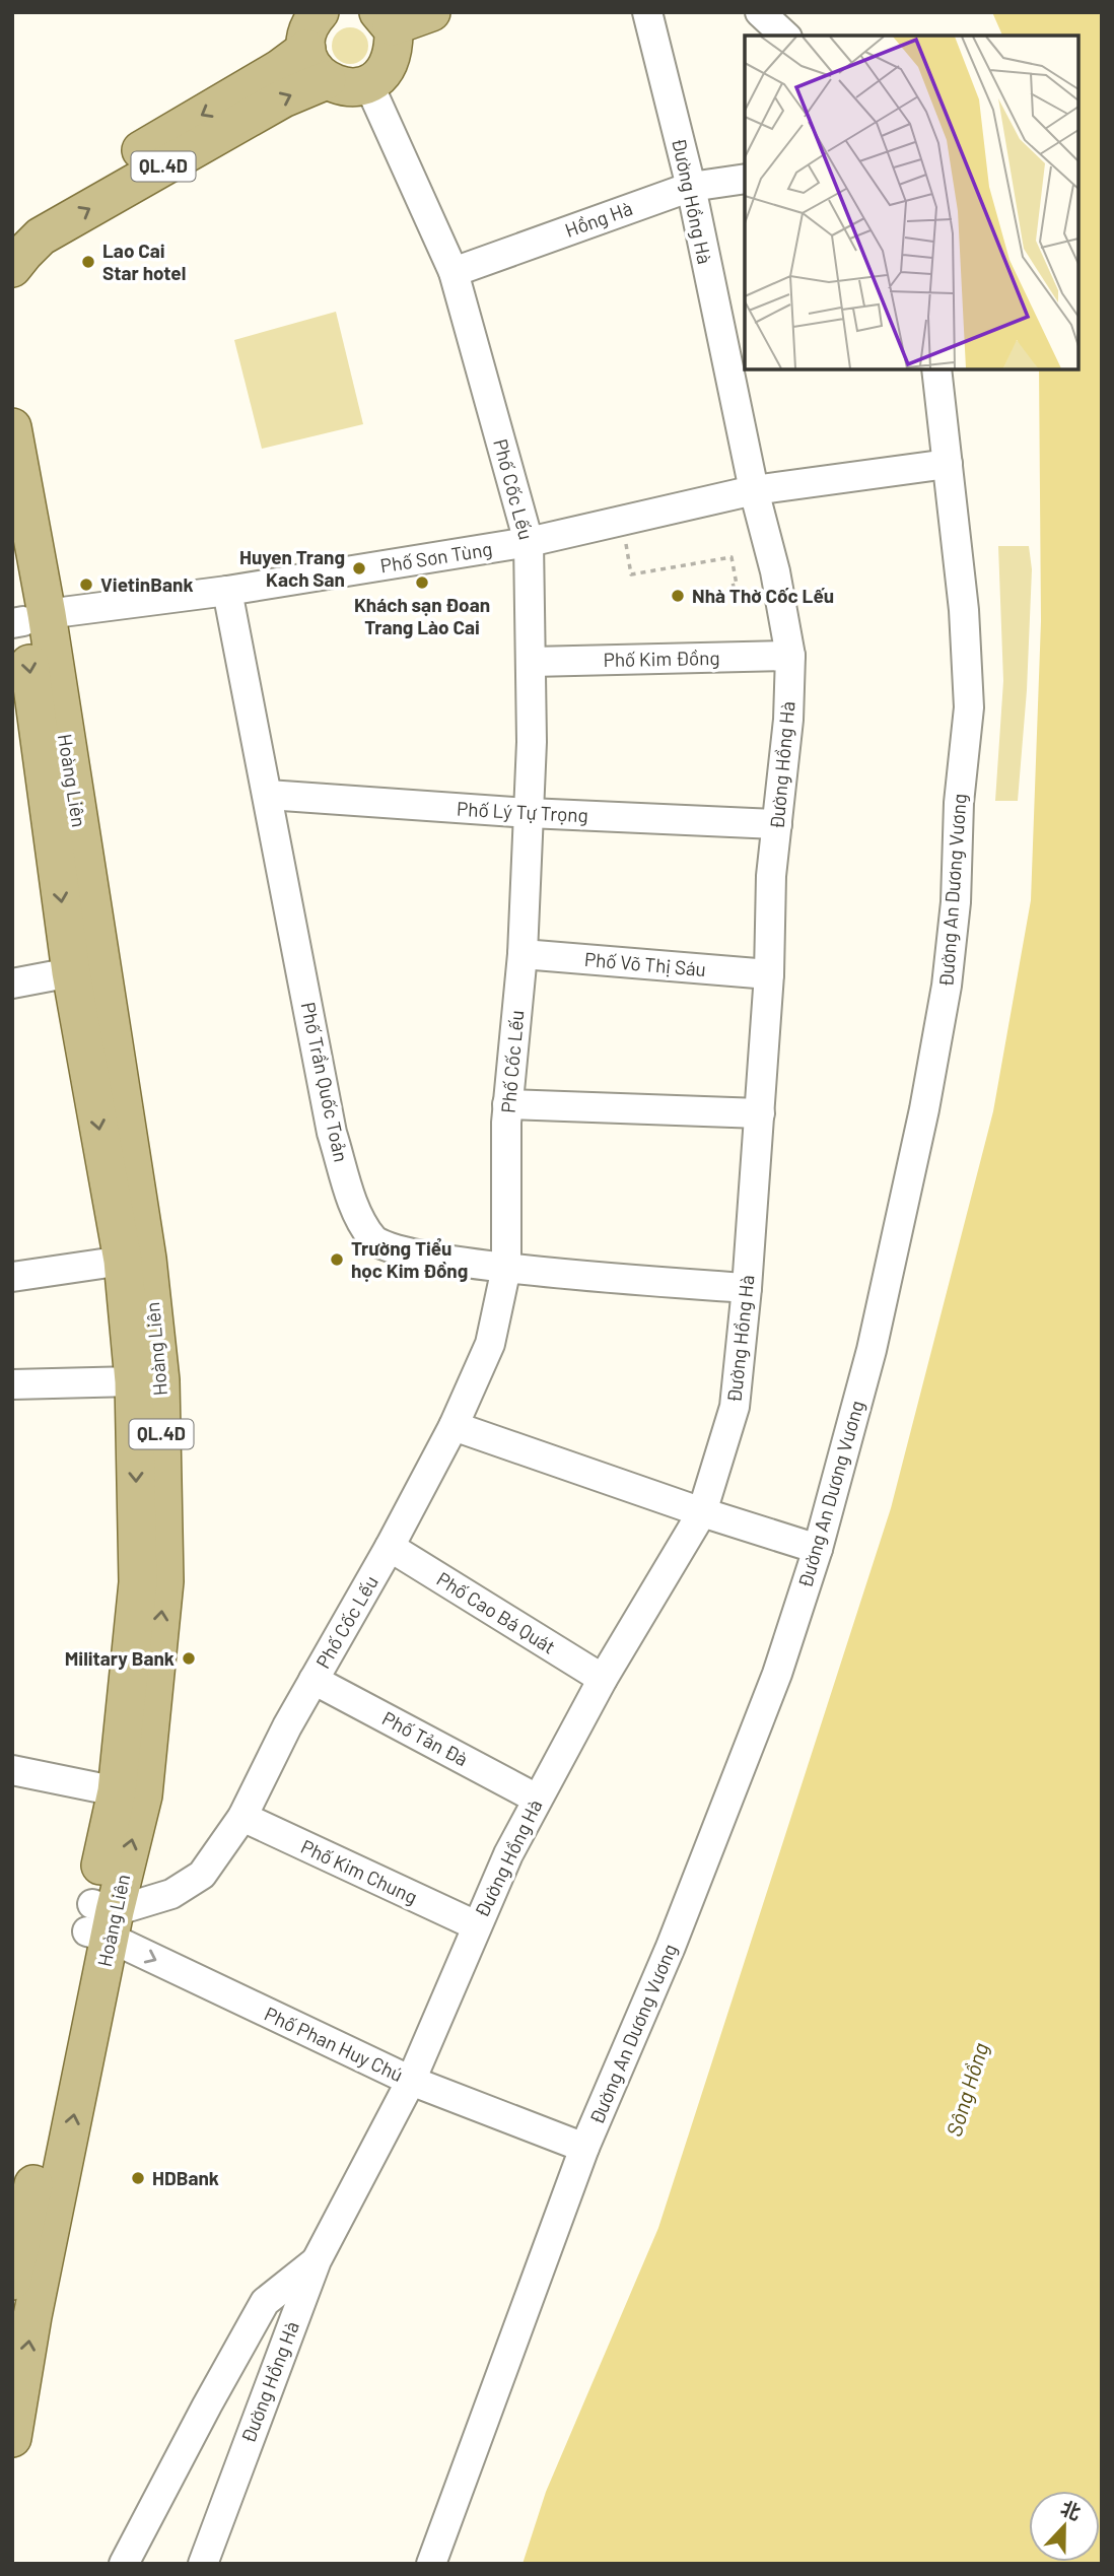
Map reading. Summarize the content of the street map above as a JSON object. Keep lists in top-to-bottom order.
{
  "streets": {
    "main road": ["QL.4D", "Hoàng Liên"],
    "street": [
      "Đường Hồng Hà",
      "Hồng Hà",
      "Phố Cốc Lếu",
      "Phố Sơn Tùng",
      "Phố Kim Đồng",
      "Phố Lý Tự Trọng",
      "Đường An Dương Vương",
      "Phố Võ Thị Sáu",
      "Phố Trần Quốc Toản",
      "Phố Cao Bá Quát",
      "Phố Tản Đà",
      "Phố Kim Chung",
      "Phố Phan Huy Chú"
    ]
  },
  "crossings": [
    ["Đường Hồng Hà", "Hồng Hà"],
    ["Đường Hồng Hà", "Phố Sơn Tùng"],
    ["Đường Hồng Hà", "Phố Kim Đồng"],
    ["Đường Hồng Hà", "Phố Lý Tự Trọng"],
    ["Đường Hồng Hà", "Phố Võ Thị Sáu"],
    ["Đường Hồng Hà", "Phố Trần Quốc Toản"],
    ["Đường Hồng Hà", "Phố Cao Bá Quát"],
    ["Đường Hồng Hà", "Phố Tản Đà"],
    ["Đường Hồng Hà", "Phố Kim Chung"],
    ["Đường Hồng Hà", "Phố Phan Huy Chú"],
    ["Hồng Hà", "Phố Cốc Lếu"],
    ["Phố Cốc Lếu", "Phố Sơn Tùng"],
    ["Phố Cốc Lếu", "Phố Kim Đồng"],
    ["Phố Cốc Lếu", "Hoàng Liên"],
    ["Phố Cốc Lếu", "Phố Lý Tự Trọng"],
    ["Phố Cốc Lếu", "Phố Võ Thị Sáu"],
    ["Phố Cốc Lếu", "Phố Trần Quốc Toản"],
    ["Phố Cốc Lếu", "Phố Cao Bá Quát"],
    ["Phố Cốc Lếu", "Phố Tản Đà"],
    ["Phố Cốc Lếu", "Phố Kim Chung"],
    ["Phố Cốc Lếu", "Phố Phan Huy Chú"],
    ["Phố Sơn Tùng", "Hoàng Liên"],
    ["Phố Sơn Tùng", "Đường An Dương Vương"],
    ["Phố Sơn Tùng", "Phố Trần Quốc Toản"],
    ["Hoàng Liên", "Phố Phan Huy Chú"],
    ["Phố Lý Tự Trọng", "Phố Trần Quốc Toản"],
    ["Đường An Dương Vương", "Phố Phan Huy Chú"]
  ],
  "one_way": ["Phố Phan Huy Chú"],
  "water": ["Sông Hồng"],
  "places": [
    "Lao Cai Star hotel",
    "Huyen Trang Kach San",
    "Khách sạn Đoan Trang Lào Cai",
    "VietinBank",
    "Nhà Thờ Cốc Lếu",
    "Trường Tiểu học Kim Đồng",
    "Military Bank",
    "HDBank"
  ],
  "north": "top"
}
